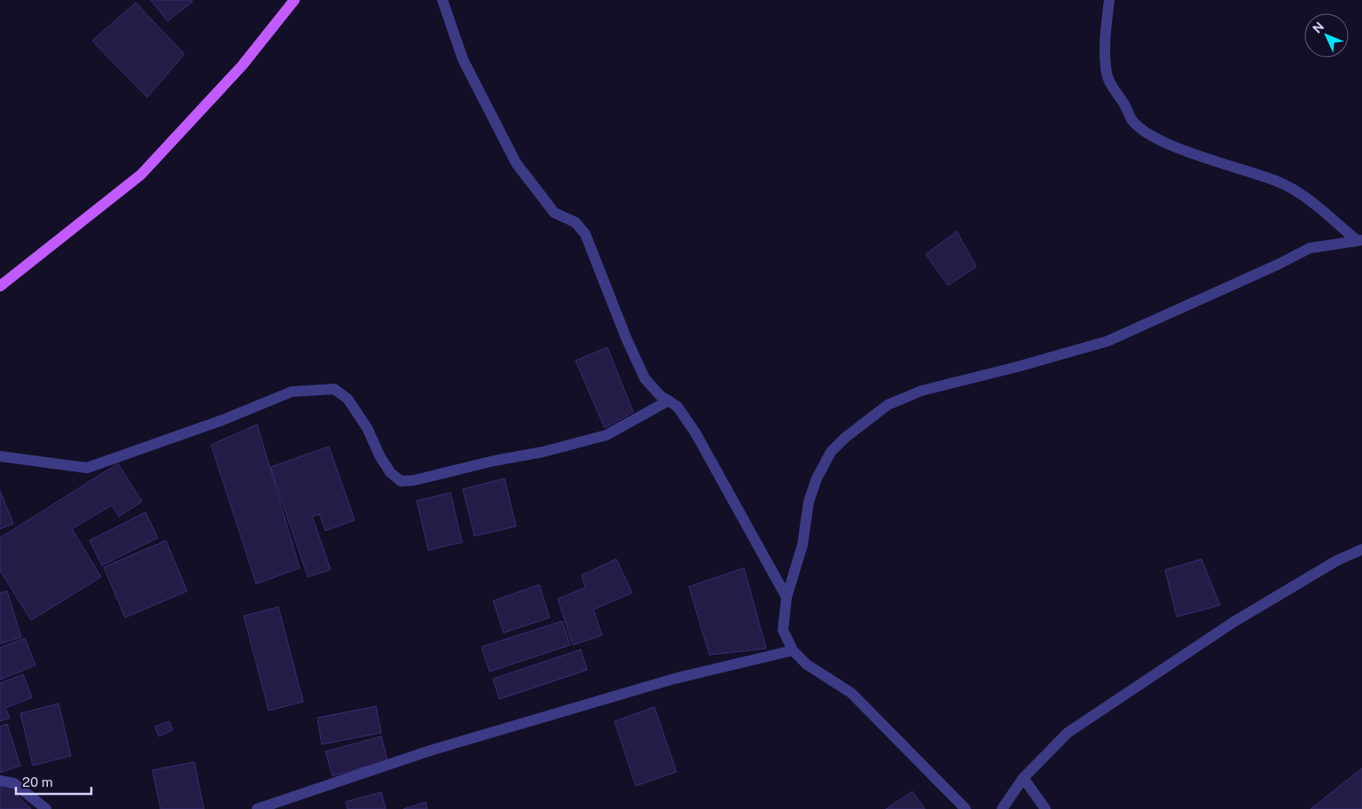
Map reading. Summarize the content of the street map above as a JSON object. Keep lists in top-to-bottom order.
{
  "scale_bar": "20 m",
  "north": "top left"
}
